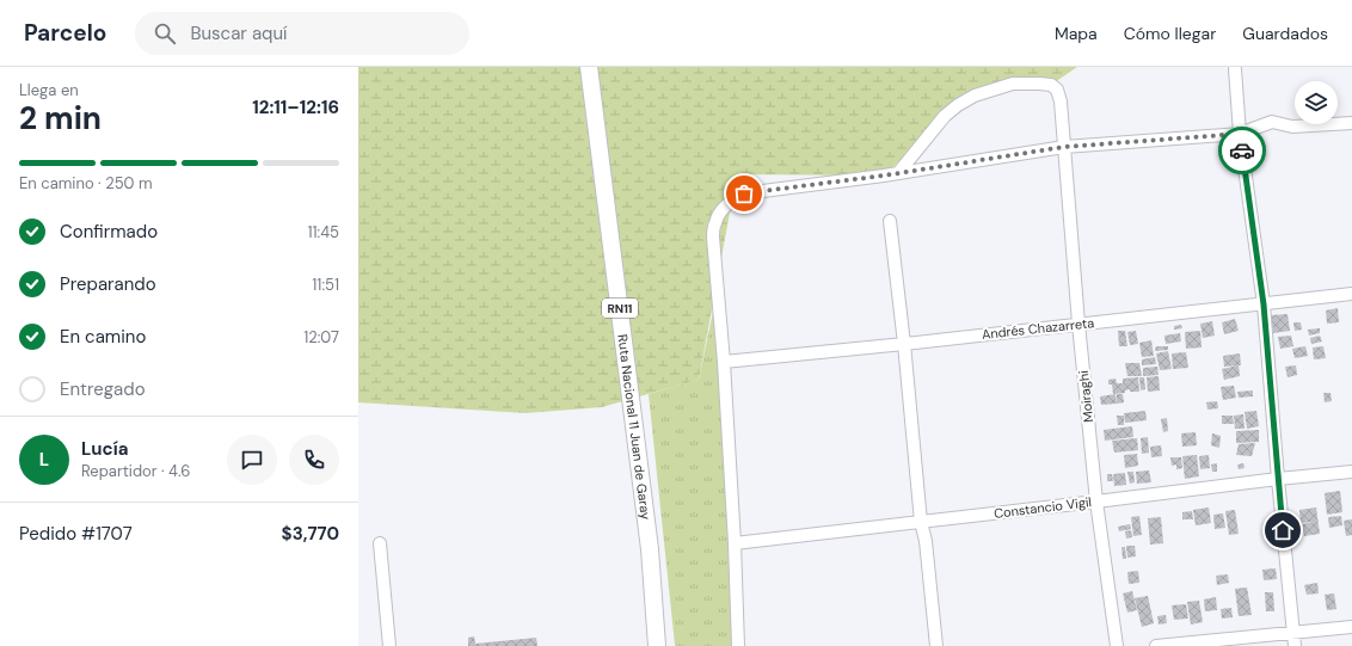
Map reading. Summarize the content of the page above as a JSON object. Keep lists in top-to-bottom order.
{
  "streets": {
    "highway": ["RN11", "Ruta Nacional 11 Juan de Garay"],
    "street": ["Andrés Chazarreta", "Moiraghi", "Constancio Vigil"]
  },
  "crossings": [
    ["Andrés Chazarreta", "Moiraghi"],
    ["Moiraghi", "Constancio Vigil"]
  ],
  "page": {
    "header": "Parcelo",
    "search": "Buscar aquí",
    "nav": ["Mapa", "Cómo llegar", "Guardados"],
    "heading": ["2 min", "Llega en", "12:11–12:16"],
    "panel": [
      "Lucía",
      "Repartidor · 4.6",
      "Pedido #1707",
      "$3,770"
    ],
    "bar": "En camino · 250 m",
    "list": [
      ["Confirmado", "11:45"],
      ["Preparando", "11:51"],
      ["En camino", "12:07"],
      "Entregado"
    ],
    "round": "L"
  }
}
